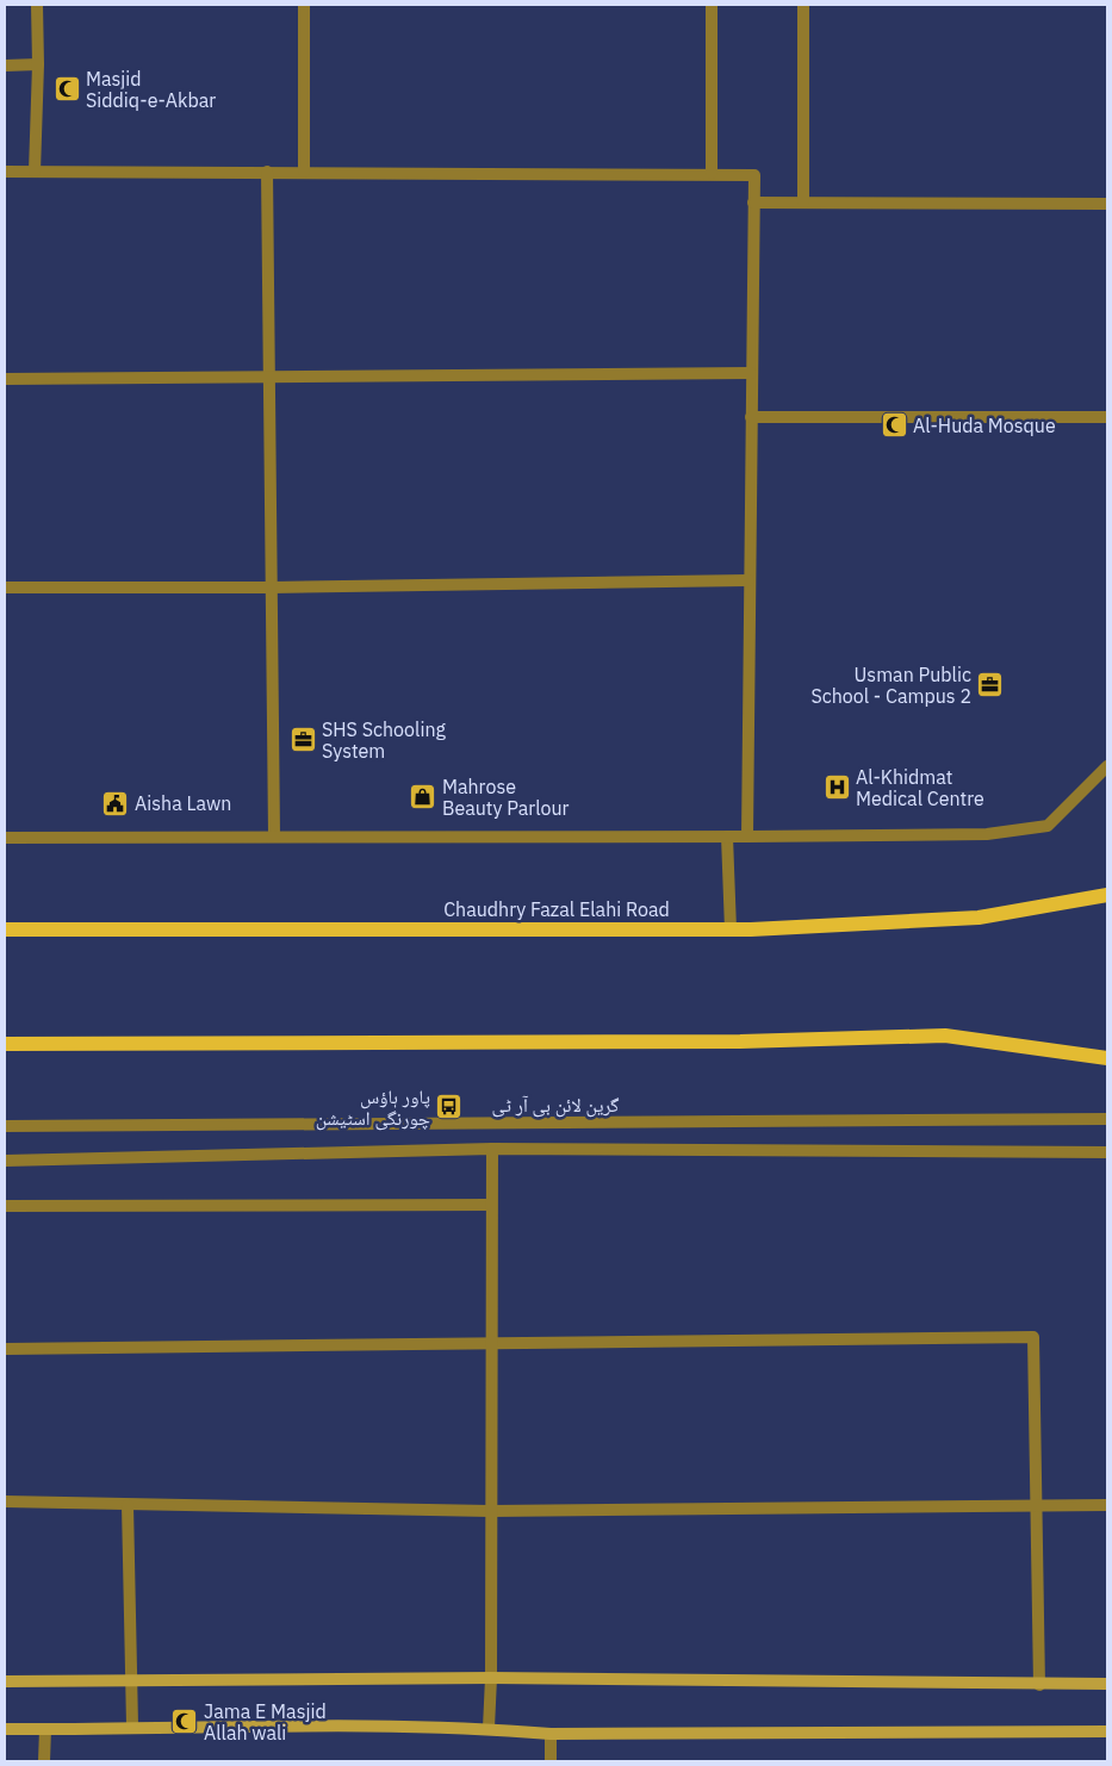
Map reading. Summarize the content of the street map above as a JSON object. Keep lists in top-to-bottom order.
{
  "streets": {
    "main road": ["Chaudhry Fazal Elahi Road"],
    "street": ["گرین لائن بی آر ٹی"]
  },
  "places": {
    "mosque": ["Masjid Siddiq-e-Akbar", "Al-Huda Mosque", "Jama E Masjid Allah wali"],
    "office": ["Usman Public School - Campus 2", "SHS Schooling System"],
    "hospital": ["Al-Khidmat Medical Centre"],
    "shop": ["Mahrose Beauty Parlour"],
    "public building": ["Aisha Lawn"],
    "bus stop": ["پاور ہاؤس چورنگی اسٹیشن"]
  }
}
